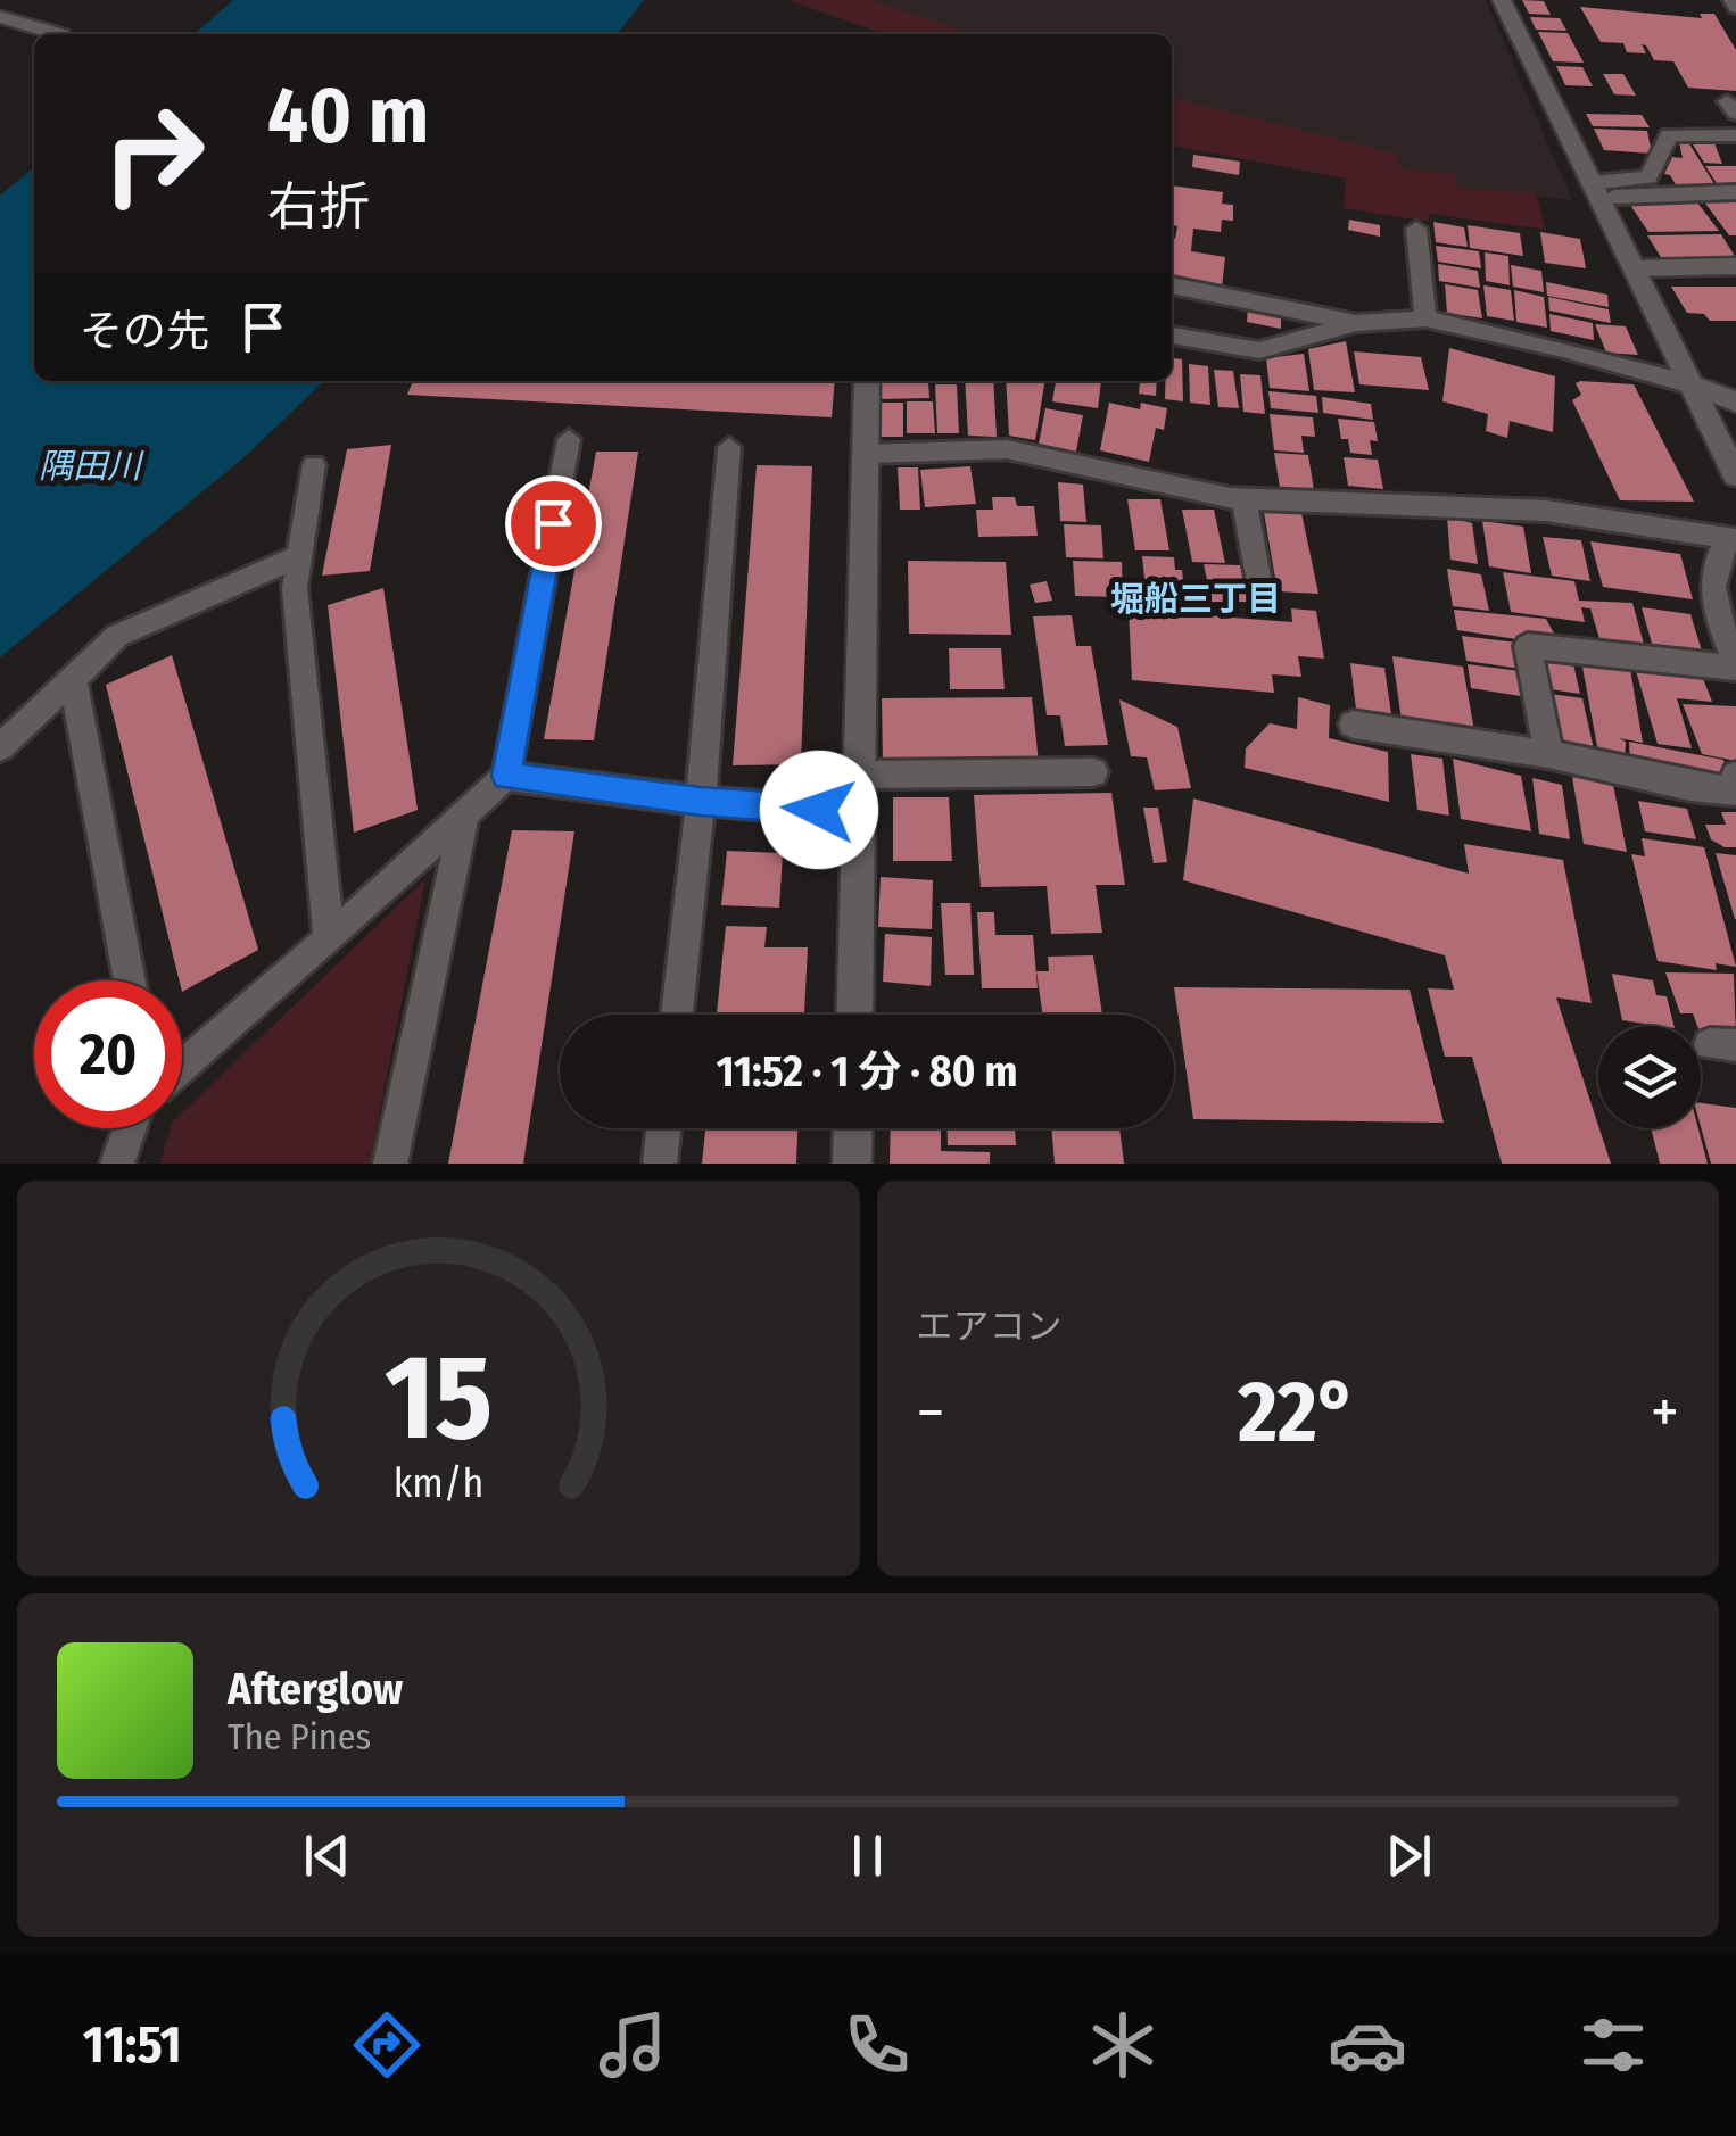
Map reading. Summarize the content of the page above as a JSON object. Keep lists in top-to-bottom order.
{
  "districts": ["堀船三丁目"],
  "water": ["隅田川"],
  "page": {
    "turn": ["40 m", "右折"],
    "then": "その先",
    "limit": "20",
    "trip": "11:52 · 1 分 · 80 m",
    "tile": "エアコン",
    "heat": ["−", "22°", "+"],
    "song": ["Afterglow", "The Pines"],
    "tabs": "11:51",
    "gauge": ["15", "km/h"]
  }
}
